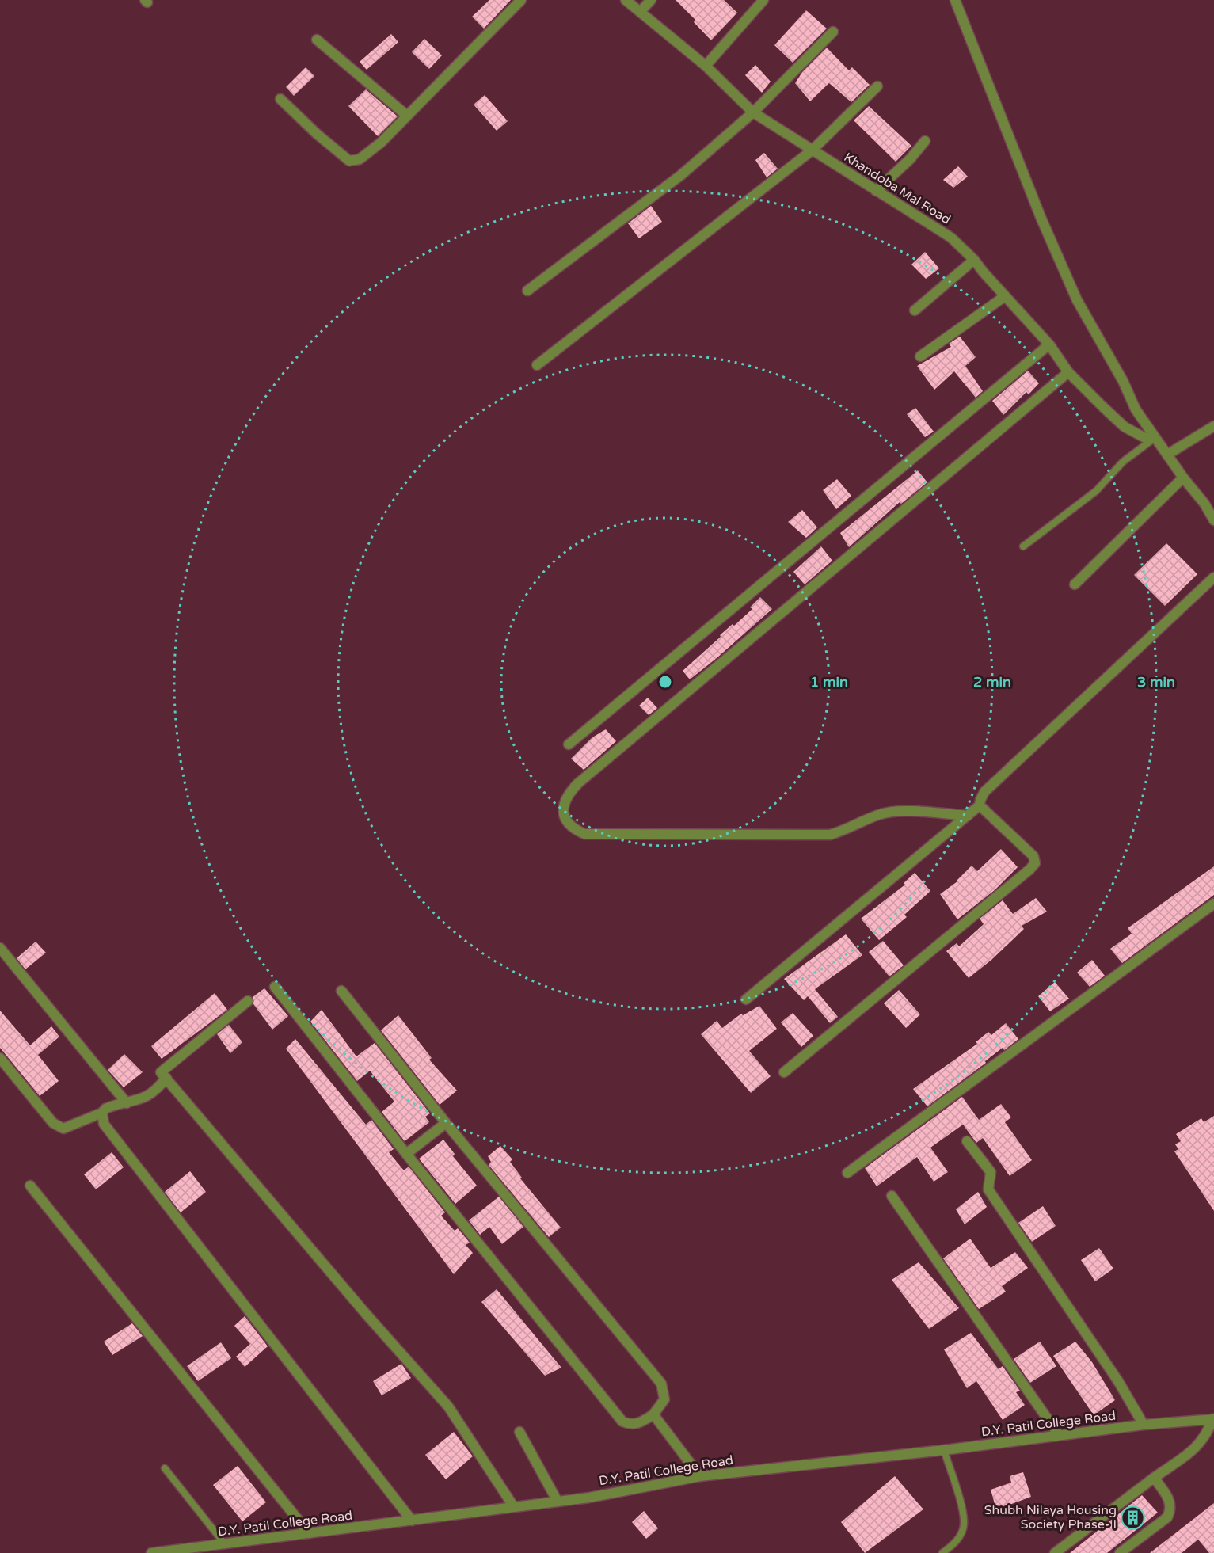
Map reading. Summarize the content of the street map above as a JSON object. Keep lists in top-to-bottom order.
{
  "streets": {
    "street": ["Khandoba Mal Road", "D.Y. Patil College Road"]
  },
  "places": {
    "building": ["Shubh Nilaya Housing Society Phase- I"]
  },
  "rings": ["1 min", "2 min", "3 min"]
}
